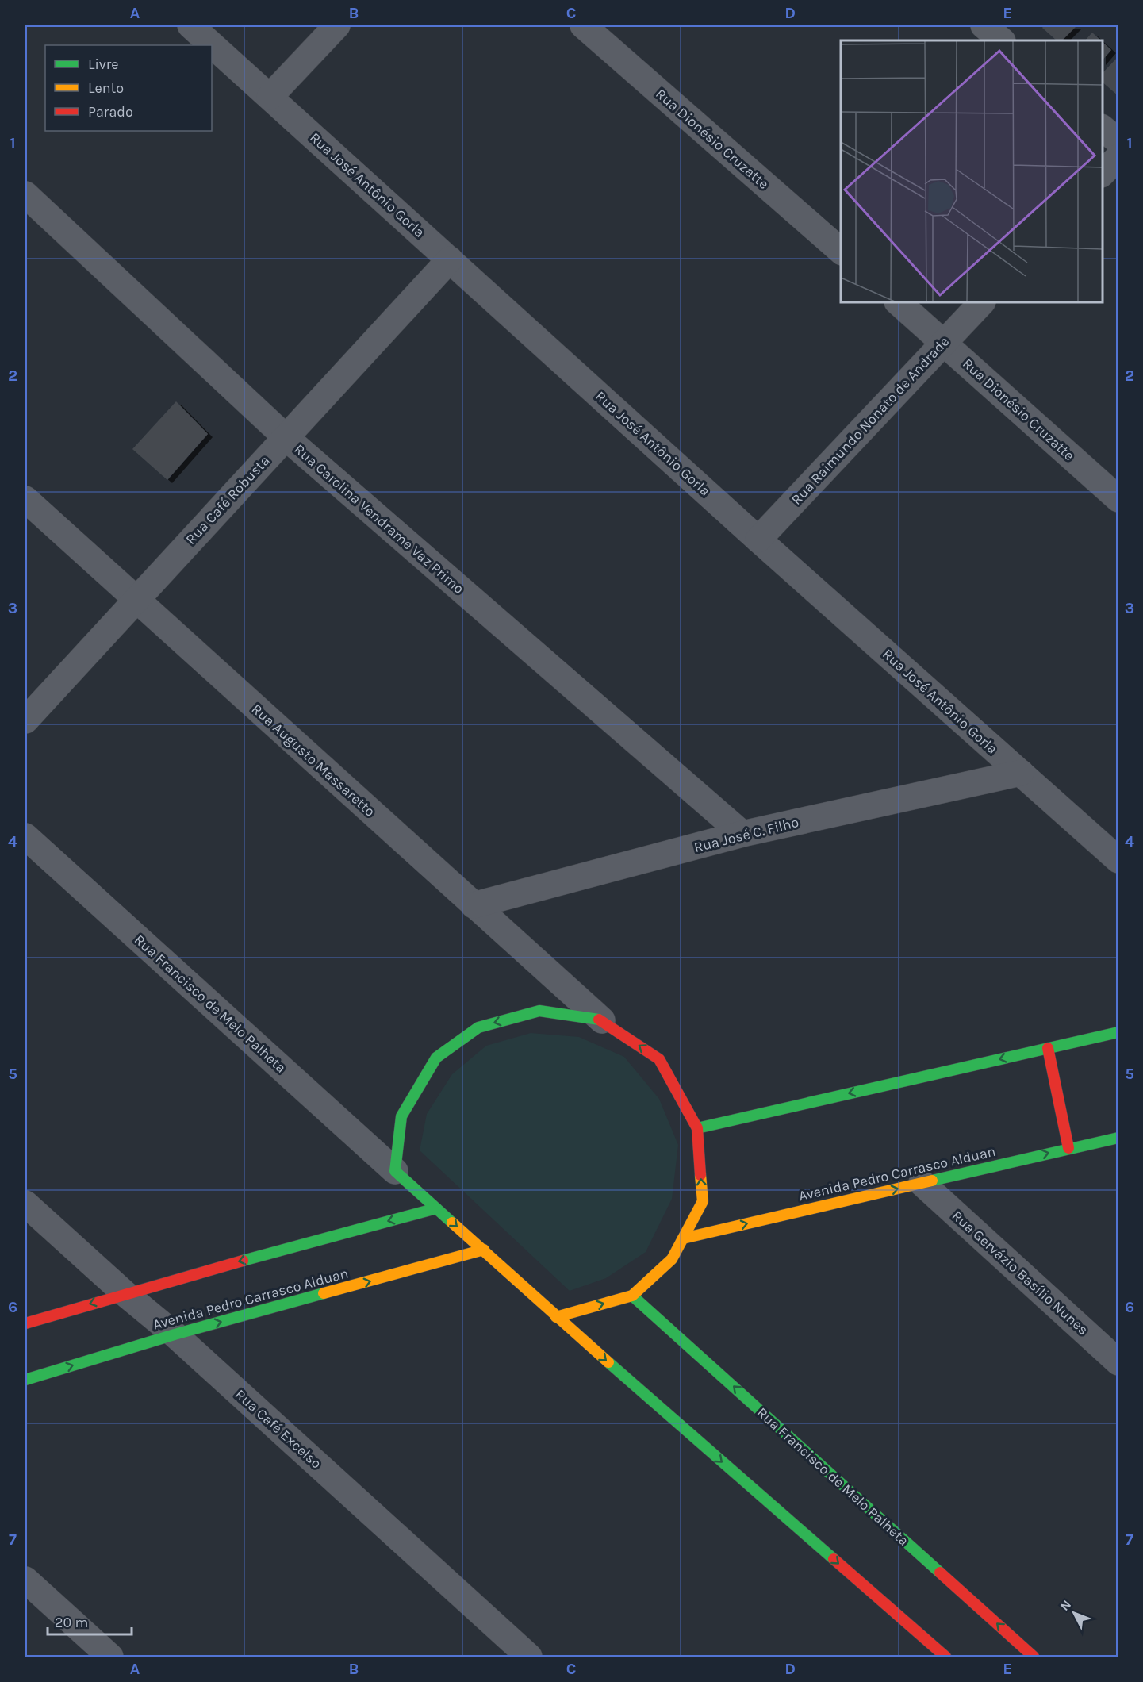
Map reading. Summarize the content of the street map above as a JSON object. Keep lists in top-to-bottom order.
{
  "streets": {
    "street": [
      "Rua Dionésio Cruzatte",
      "Rua José Antônio Gorla",
      "Rua Raimundo Nonato de Andrade",
      "Rua Café Robusta",
      "Rua Carolina Vendrame Vaz Primo",
      "Rua Augusto Massaretto",
      "Rua José C. Filho",
      "Rua Francisco de Melo Palheta",
      "Avenida Pedro Carrasco Alduan",
      "Rua Gervázio Basílio Nunes",
      "Rua Café Excelso"
    ]
  },
  "crossings": [
    ["Rua Dionésio Cruzatte", "Rua Raimundo Nonato de Andrade"],
    ["Rua José Antônio Gorla", "Rua Raimundo Nonato de Andrade"],
    ["Rua José Antônio Gorla", "Rua Café Robusta"],
    ["Rua José Antônio Gorla", "Rua José C. Filho"],
    ["Rua Café Robusta", "Rua Carolina Vendrame Vaz Primo"],
    ["Rua Café Robusta", "Rua Augusto Massaretto"],
    ["Rua Carolina Vendrame Vaz Primo", "Rua José C. Filho"],
    ["Rua Augusto Massaretto", "Rua José C. Filho"],
    ["Avenida Pedro Carrasco Alduan", "Rua Gervázio Basílio Nunes"],
    ["Avenida Pedro Carrasco Alduan", "Rua Café Excelso"]
  ],
  "legend": ["Livre", "Lento", "Parado"],
  "scale_bar": "20 m",
  "north": "top left",
  "grid": {
    "columns": [
      "A",
      "B",
      "C",
      "D",
      "E"
    ],
    "rows": [
      "1",
      "2",
      "3",
      "4",
      "5",
      "6",
      "7"
    ]
  }
}
